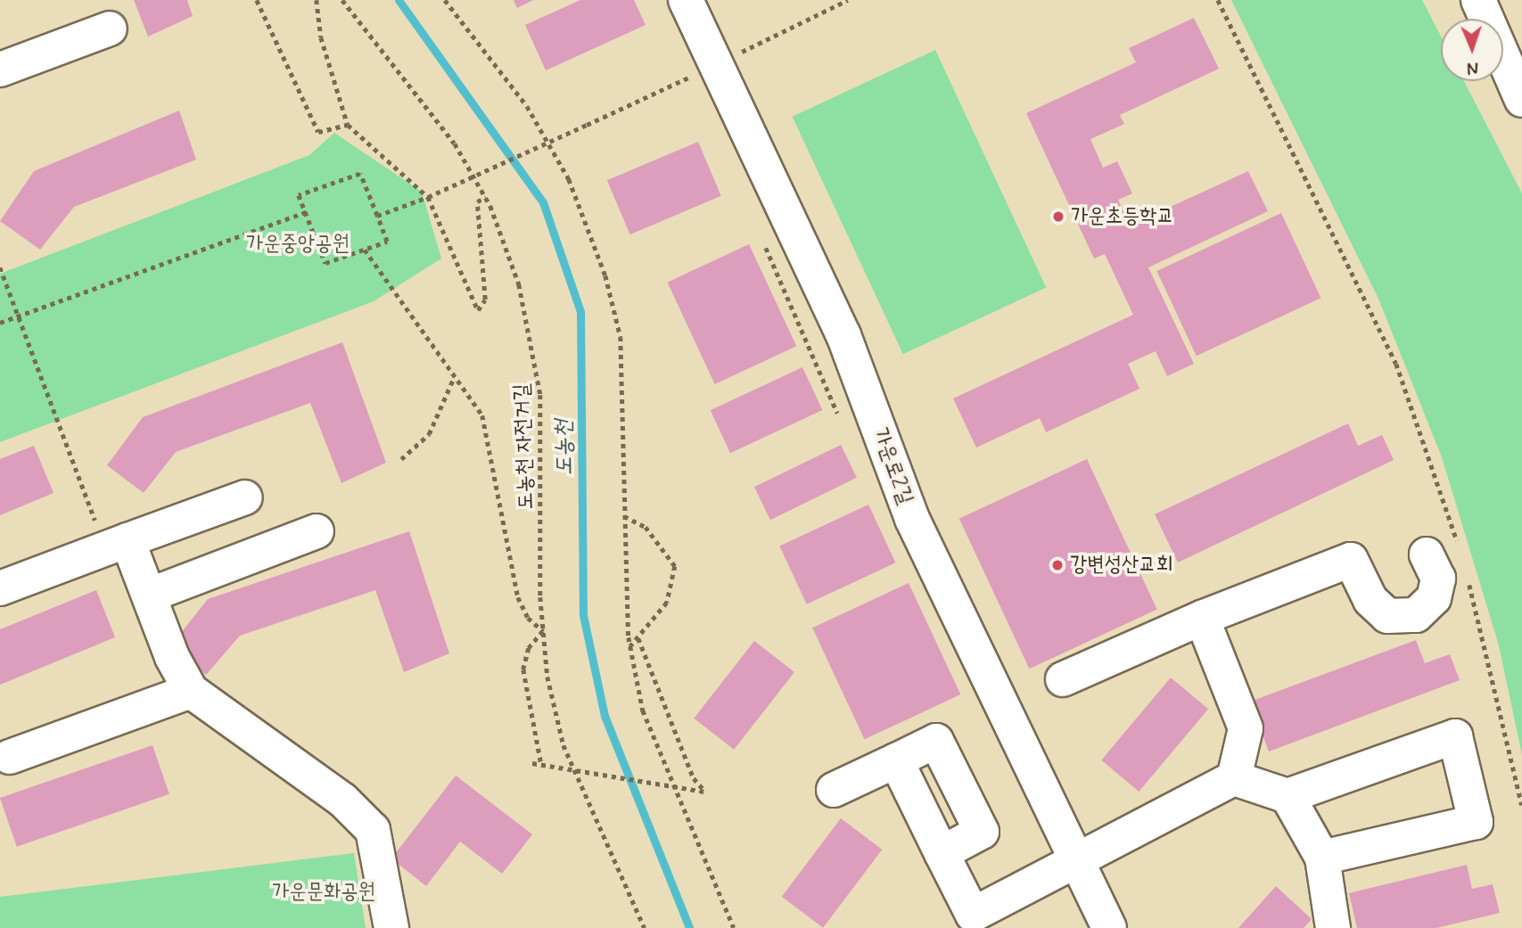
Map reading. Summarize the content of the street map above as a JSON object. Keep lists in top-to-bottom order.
{
  "streets": {
    "main road": ["가운로2길"],
    "path": ["도농천 자전거길"]
  },
  "water": ["도농천"],
  "parks": ["가운중앙공원", "가운문화공원"],
  "places": ["가운초등학교", "강변성산교회"],
  "north": "bottom"
}
